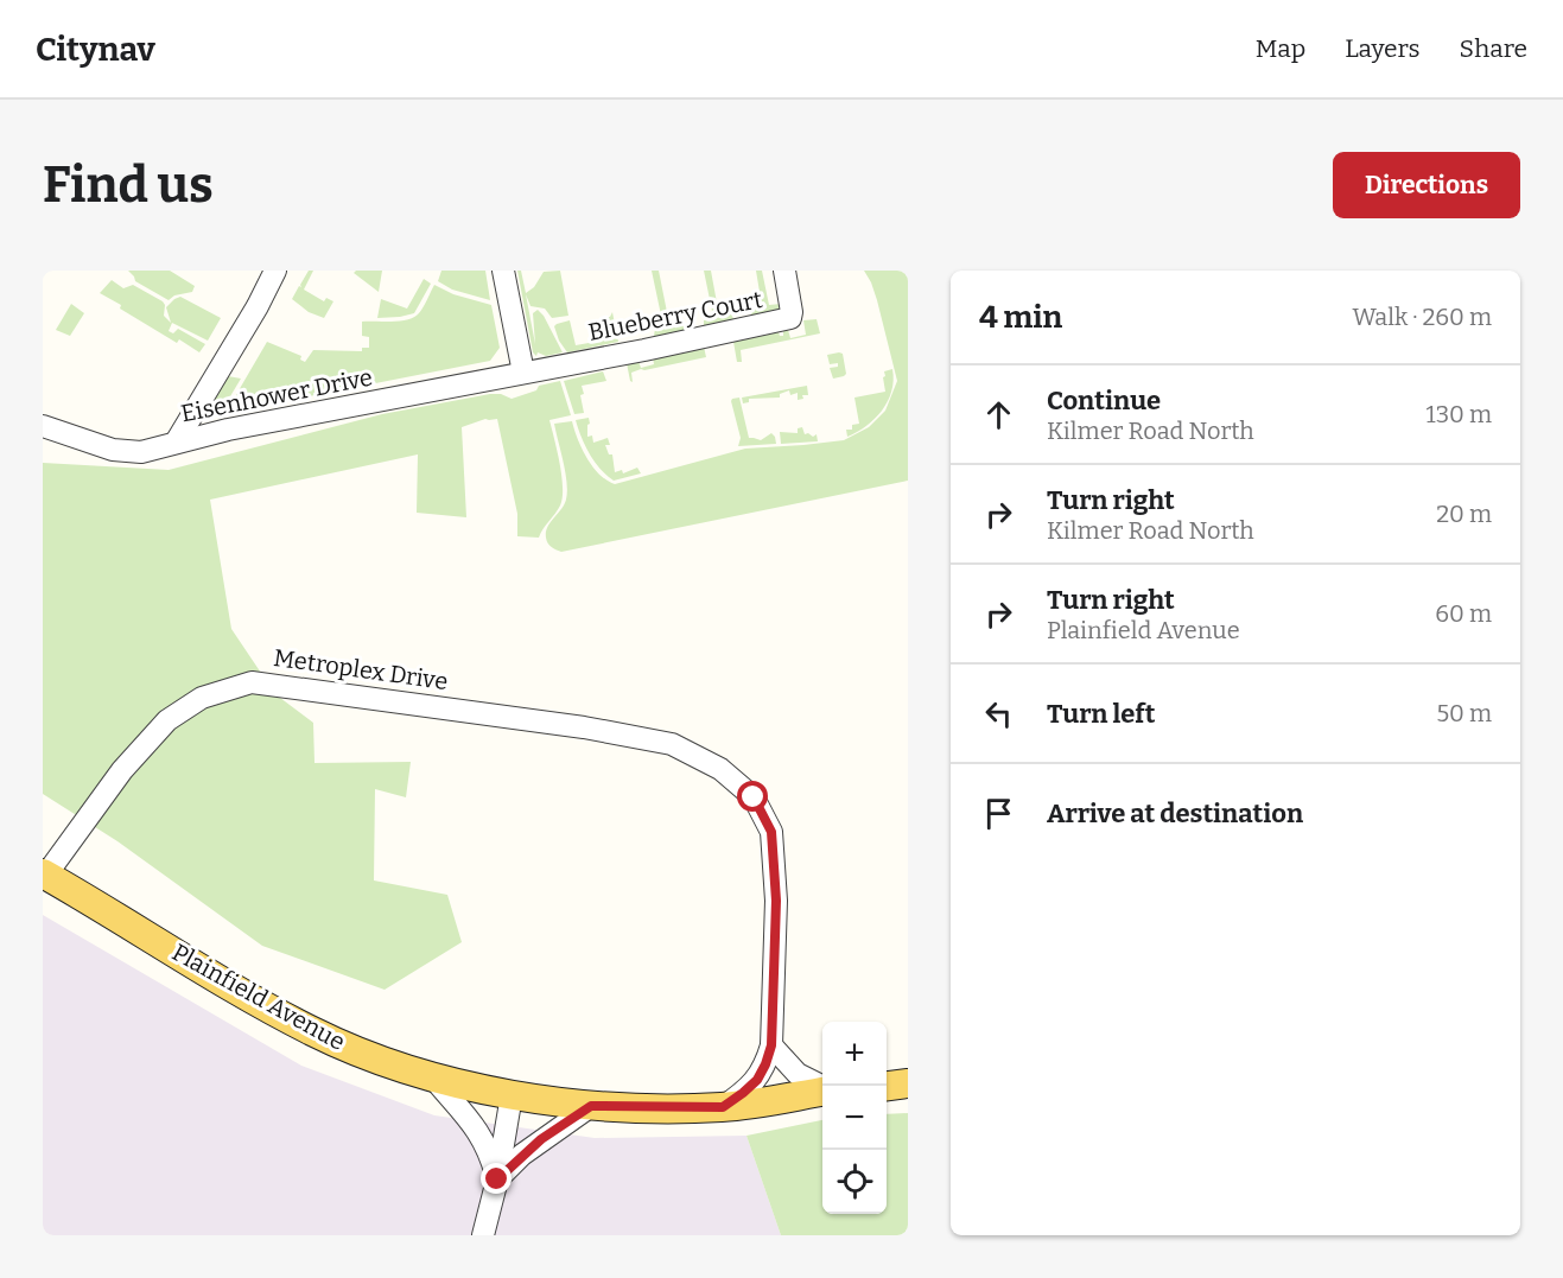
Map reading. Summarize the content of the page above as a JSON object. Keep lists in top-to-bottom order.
{
  "streets": {
    "main road": ["Plainfield Avenue"],
    "street": ["Blueberry Court", "Eisenhower Drive", "Metroplex Drive"]
  },
  "crossings": [
    ["Blueberry Court", "Eisenhower Drive"],
    ["Metroplex Drive", "Plainfield Avenue"]
  ],
  "page": {
    "header": "Citynav",
    "nav": ["Map", "Layers", "Share"],
    "buttons": "Directions",
    "title": "Find us",
    "heading": ["4 min", "Walk · 260 m"],
    "list": [
      ["Continue", "Kilmer Road North", "130 m"],
      ["Turn right", "Kilmer Road North", "20 m"],
      ["Turn right", "Plainfield Avenue", "60 m"],
      ["Turn left", "50 m"],
      "Arrive at destination"
    ],
    "map_buttons": ["+", "−"]
  }
}
